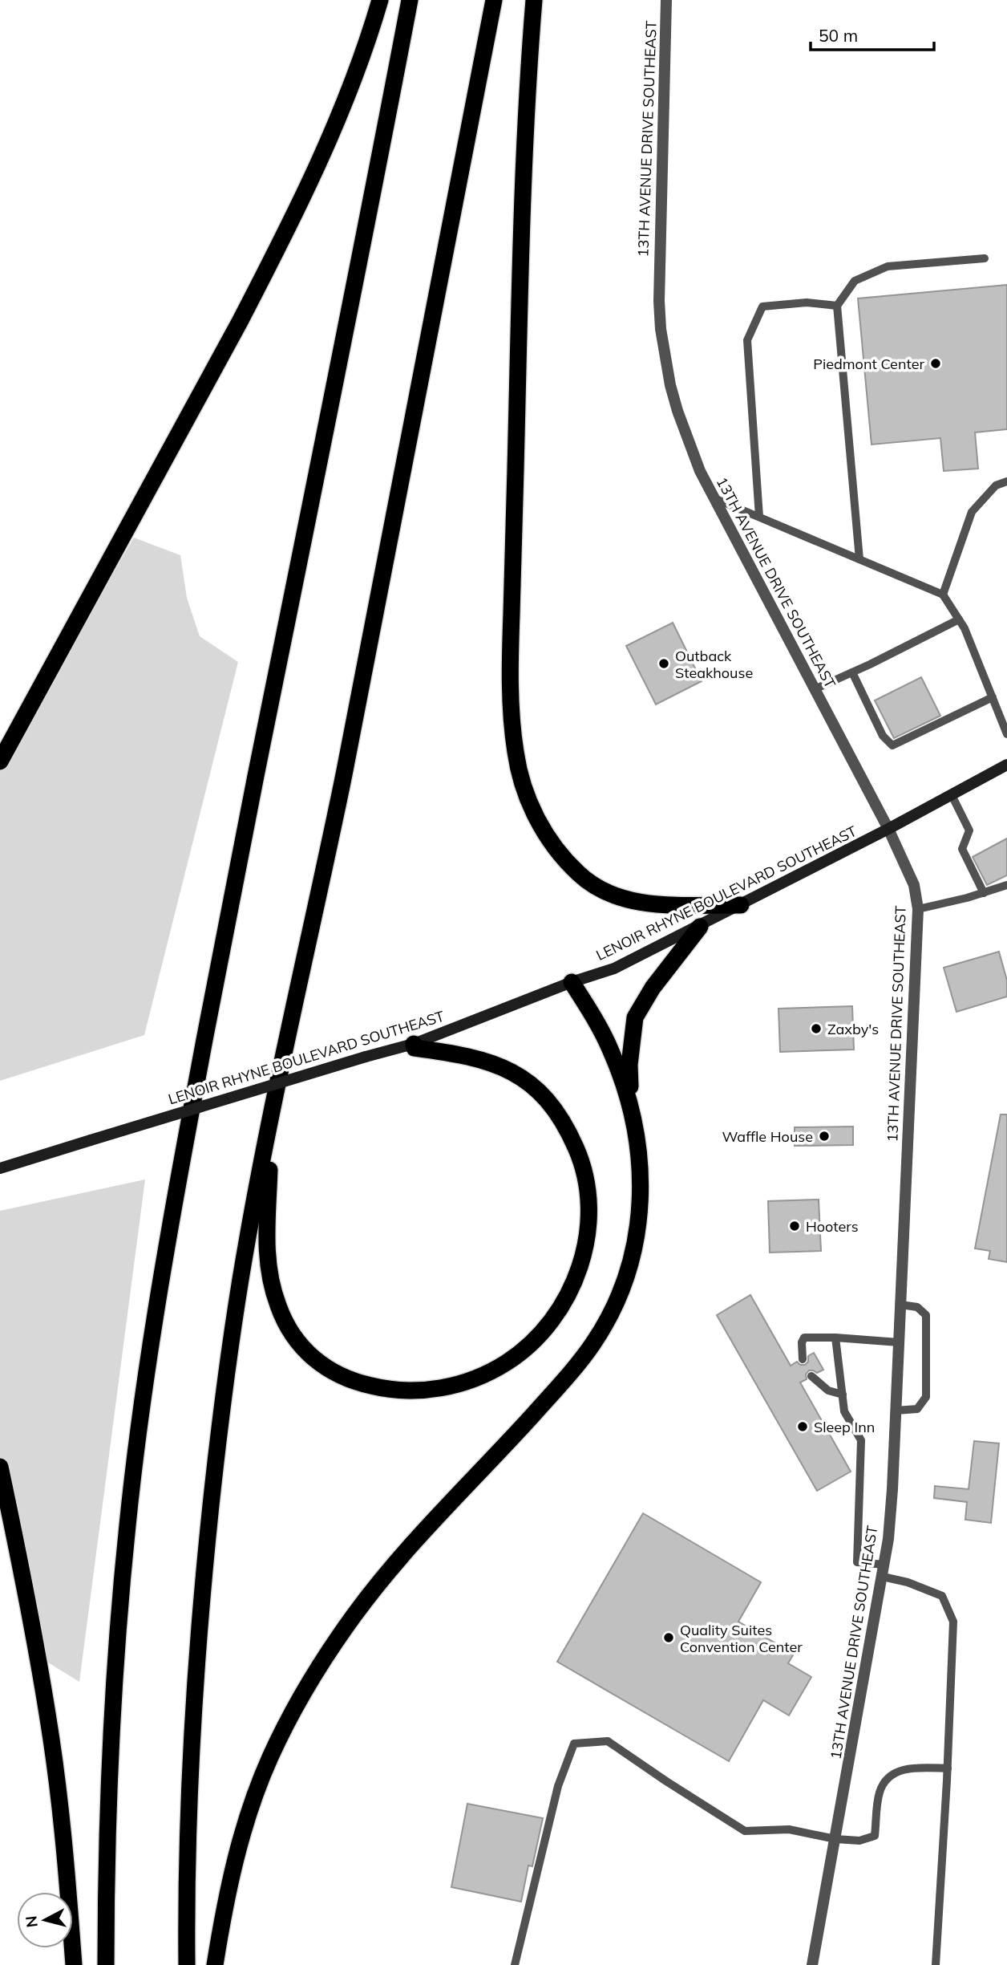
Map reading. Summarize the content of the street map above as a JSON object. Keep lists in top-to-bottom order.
{
  "streets": {
    "main road": ["LENOIR RHYNE BOULEVARD SOUTHEAST"],
    "street": ["13TH AVENUE DRIVE SOUTHEAST"]
  },
  "crossings": [
    ["13TH AVENUE DRIVE SOUTHEAST", "LENOIR RHYNE BOULEVARD SOUTHEAST"]
  ],
  "places": [
    "Piedmont Center",
    "Outback Steakhouse",
    "Zaxby's",
    "Waffle House",
    "Hooters",
    "Sleep Inn",
    "Quality Suites Convention Center"
  ],
  "scale_bar": "50 m",
  "north": "left"
}
